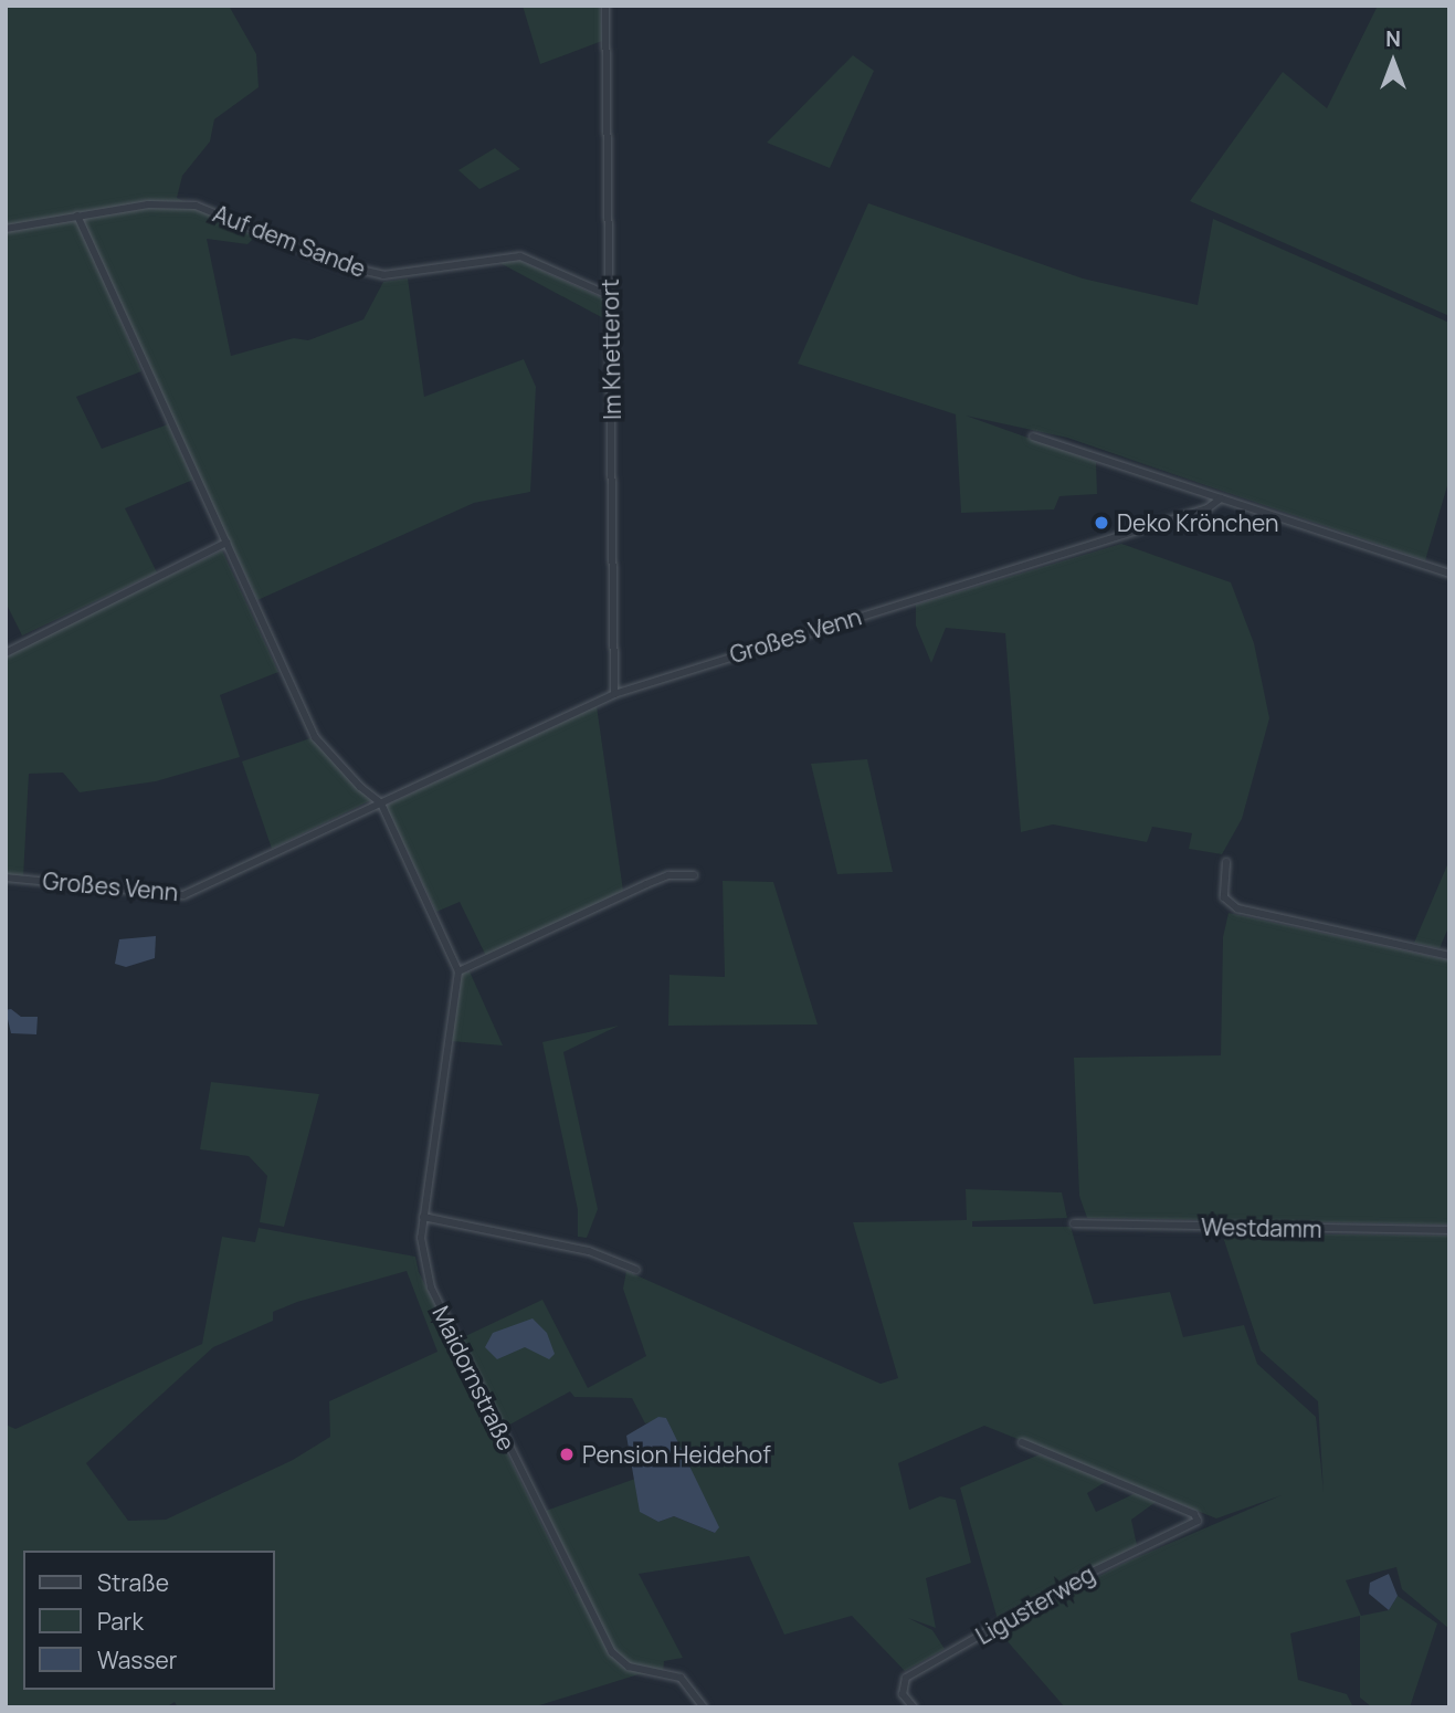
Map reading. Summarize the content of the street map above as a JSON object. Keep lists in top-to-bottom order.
{
  "streets": {
    "street": [
      "Auf dem Sande",
      "Im Knetterort",
      "Großes Venn",
      "Westdamm",
      "Maidornstraße",
      "Ligusterweg"
    ]
  },
  "crossings": [
    ["Auf dem Sande", "Im Knetterort"],
    ["Im Knetterort", "Großes Venn"]
  ],
  "places": ["Deko Krönchen", "Pension Heidehof"],
  "legend": ["Straße", "Park", "Wasser"],
  "north": "top"
}
